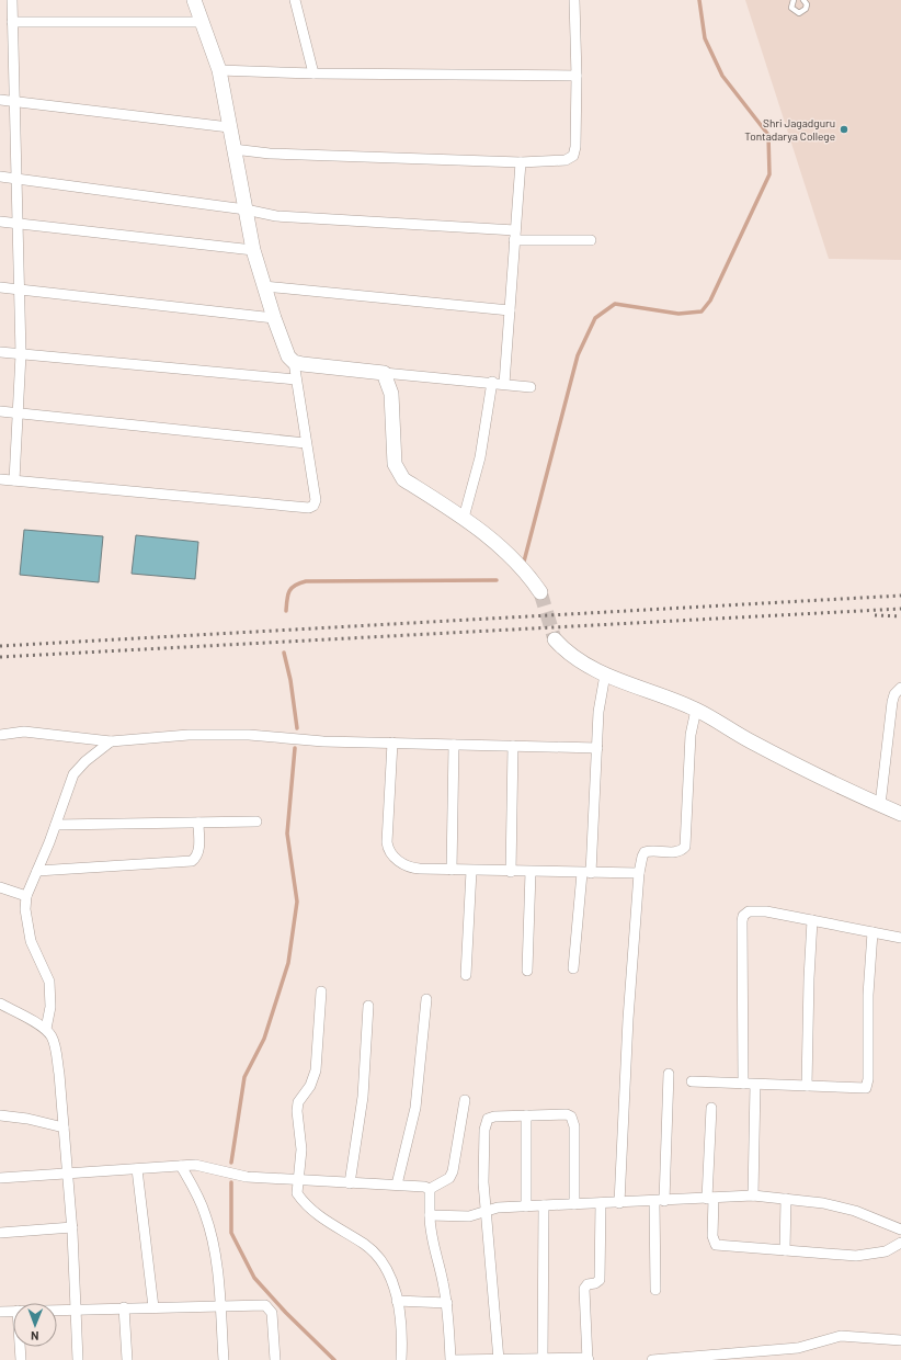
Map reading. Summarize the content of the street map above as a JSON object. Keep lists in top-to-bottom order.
{
  "places": ["Shri Jagadguru Tontadarya College"],
  "north": "bottom"
}
